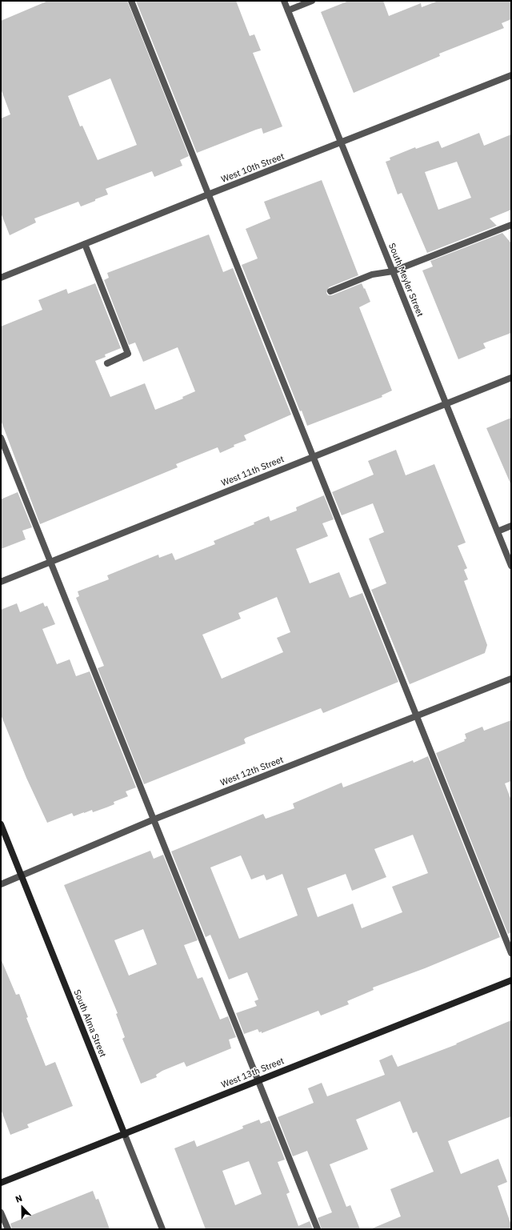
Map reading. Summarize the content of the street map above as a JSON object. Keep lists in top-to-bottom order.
{
  "streets": {
    "main road": ["South Alma Street", "West 13th Street"],
    "street": [
      "West 10th Street",
      "South Meyler Street",
      "West 11th Street",
      "West 12th Street"
    ]
  },
  "crossings": [
    ["West 10th Street", "South Meyler Street"],
    ["South Meyler Street", "West 11th Street"],
    ["West 12th Street", "South Alma Street"],
    ["South Alma Street", "West 13th Street"]
  ],
  "north": "top"
}
